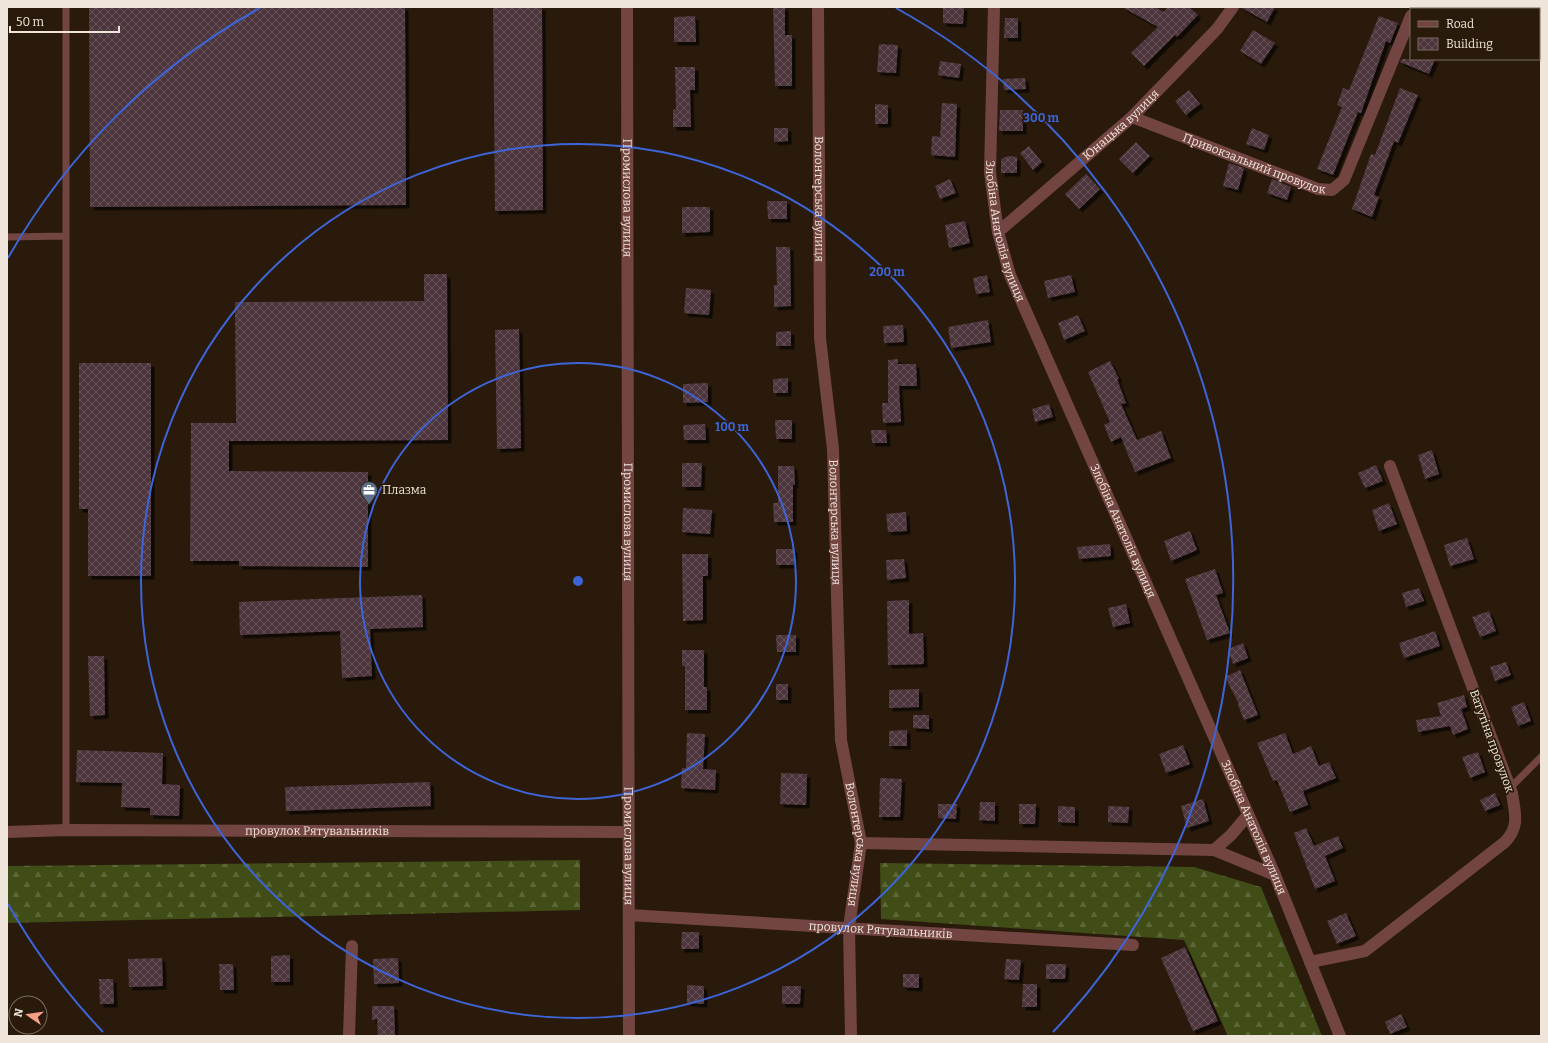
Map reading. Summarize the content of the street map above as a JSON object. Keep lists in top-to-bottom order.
{
  "streets": {
    "street": [
      "Юнацька вулиця",
      "Привокзальний провулок",
      "Промислова вулиця",
      "Волонтерська вулиця",
      "Злобіна Анатолія вулиця",
      "Ватутіна провулок",
      "провулок Рятувальників"
    ]
  },
  "crossings": [
    ["Юнацька вулиця", "Привокзальний провулок"],
    ["Юнацька вулиця", "Злобіна Анатолія вулиця"],
    ["Промислова вулиця", "провулок Рятувальників"],
    ["Волонтерська вулиця", "провулок Рятувальників"],
    ["Злобіна Анатолія вулиця", "Ватутіна провулок"]
  ],
  "places": {
    "office": ["Плазма"]
  },
  "legend": ["Road", "Building"],
  "scale_bar": "50 m",
  "north": "left",
  "rings": ["300 m", "200 m", "100 m"]
}
